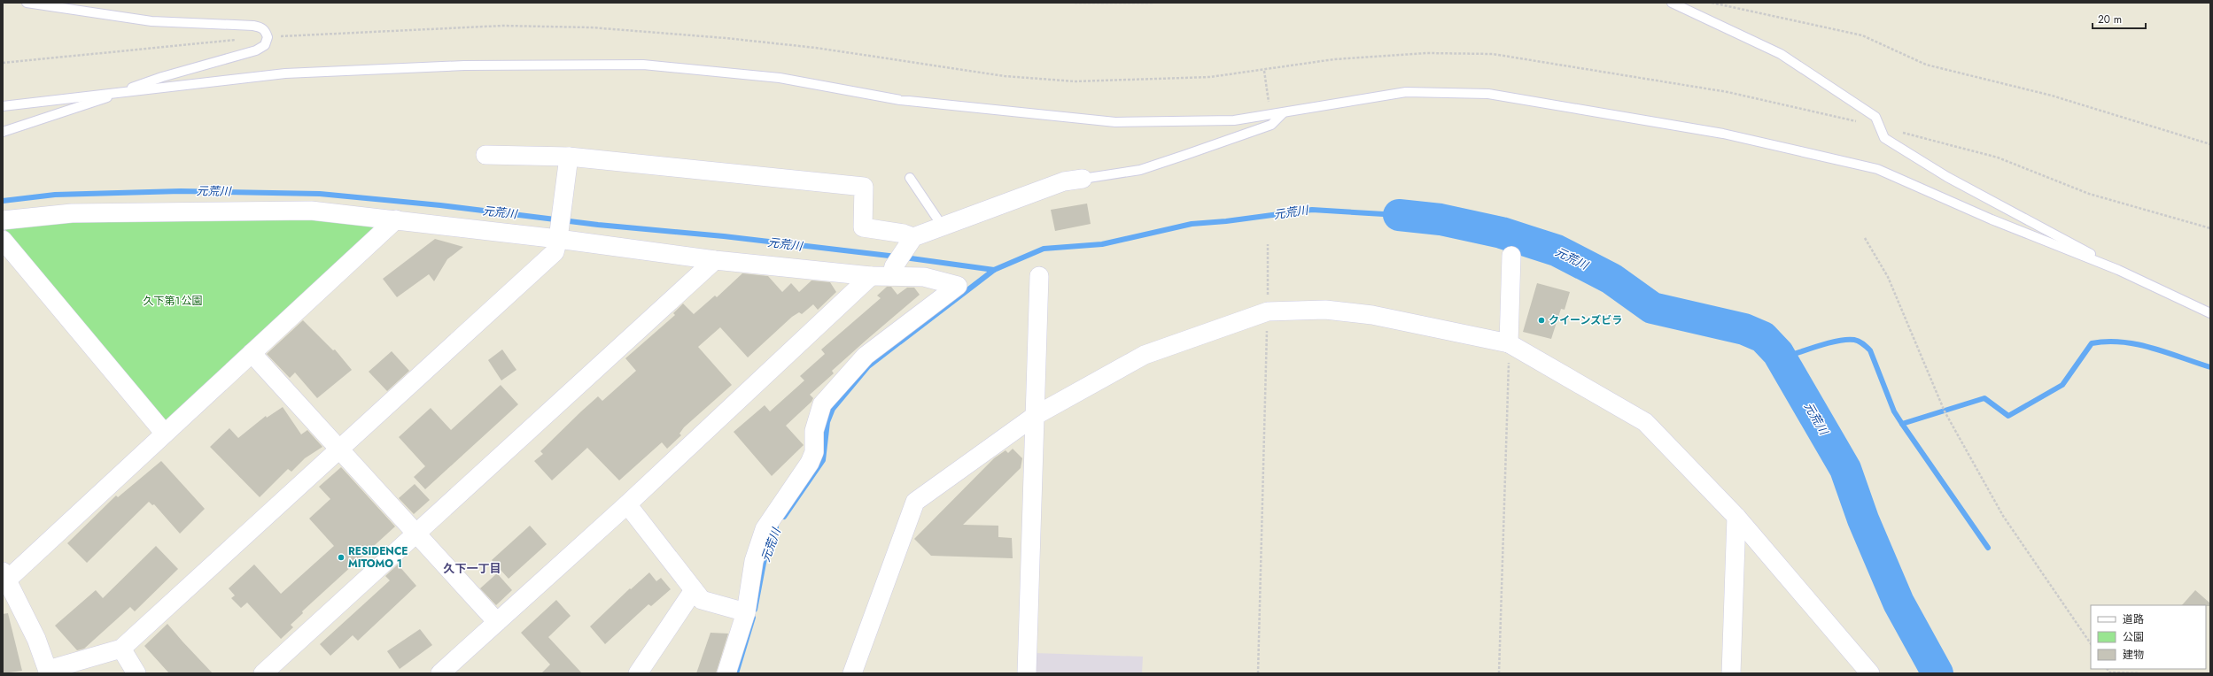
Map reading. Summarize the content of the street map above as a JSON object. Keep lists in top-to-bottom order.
{
  "districts": ["久下一丁目"],
  "water": ["元荒川"],
  "parks": ["久下第１公園"],
  "places": ["クイーンズビラ", "RESIDENCE MITOMO 1"],
  "legend": ["道路", "公園", "建物"],
  "scale_bar": "20 m"
}
